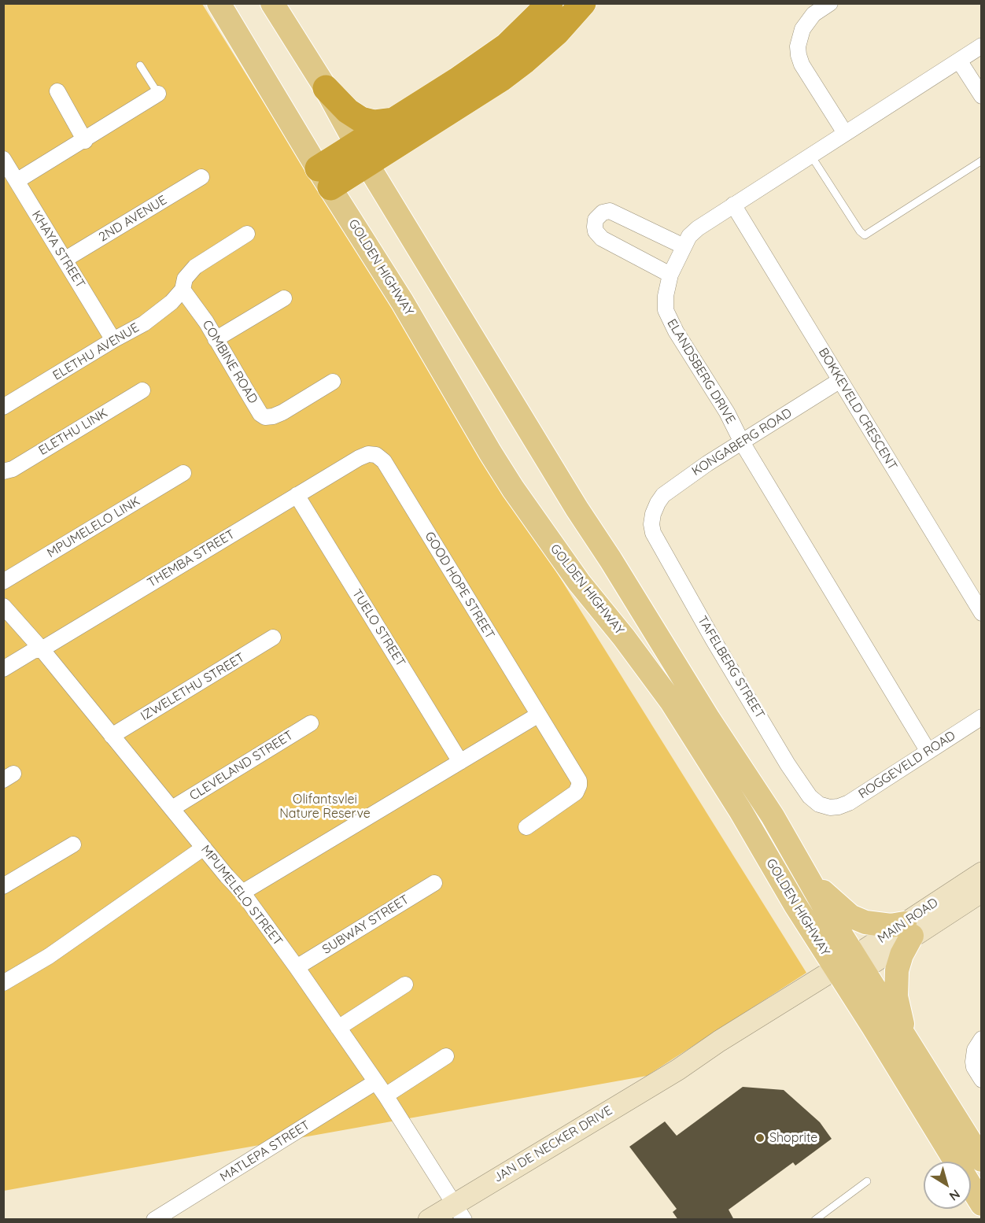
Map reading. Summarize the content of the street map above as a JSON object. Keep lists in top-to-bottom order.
{
  "streets": {
    "main road": ["GOLDEN HIGHWAY", "MAIN ROAD", "JAN DE NECKER DRIVE"],
    "street": [
      "2ND AVENUE",
      "KHAYA STREET",
      "ELETHU AVENUE",
      "COMBINE ROAD",
      "ELANDSBERG DRIVE",
      "BOKKEVELD CRESCENT",
      "ELETHU LINK",
      "KONGABERG ROAD",
      "MPUMELELO LINK",
      "THEMBA STREET",
      "GOOD HOPE STREET",
      "TUELO STREET",
      "TAFELBERG STREET",
      "IZWELETHU STREET",
      "ROGGEVELD ROAD",
      "CLEVELAND STREET",
      "MPUMELELO STREET",
      "SUBWAY STREET",
      "MATLEPA STREET"
    ]
  },
  "crossings": [
    ["2ND AVENUE", "KHAYA STREET"],
    ["KHAYA STREET", "ELETHU AVENUE"],
    ["GOLDEN HIGHWAY", "MAIN ROAD"],
    ["GOLDEN HIGHWAY", "JAN DE NECKER DRIVE"],
    ["ELETHU AVENUE", "COMBINE ROAD"],
    ["ELANDSBERG DRIVE", "BOKKEVELD CRESCENT"],
    ["ELANDSBERG DRIVE", "KONGABERG ROAD"],
    ["ELANDSBERG DRIVE", "ROGGEVELD ROAD"],
    ["BOKKEVELD CRESCENT", "KONGABERG ROAD"],
    ["KONGABERG ROAD", "TAFELBERG STREET"],
    ["THEMBA STREET", "GOOD HOPE STREET"],
    ["THEMBA STREET", "TUELO STREET"],
    ["THEMBA STREET", "MPUMELELO STREET"],
    ["TAFELBERG STREET", "ROGGEVELD ROAD"],
    ["IZWELETHU STREET", "MPUMELELO STREET"],
    ["CLEVELAND STREET", "MPUMELELO STREET"],
    ["MPUMELELO STREET", "SUBWAY STREET"],
    ["MPUMELELO STREET", "JAN DE NECKER DRIVE"],
    ["MPUMELELO STREET", "MATLEPA STREET"],
    ["MAIN ROAD", "JAN DE NECKER DRIVE"]
  ],
  "parks": ["Olifantsvlei Nature Reserve"],
  "places": ["Shoprite"],
  "north": "bottom right"
}
